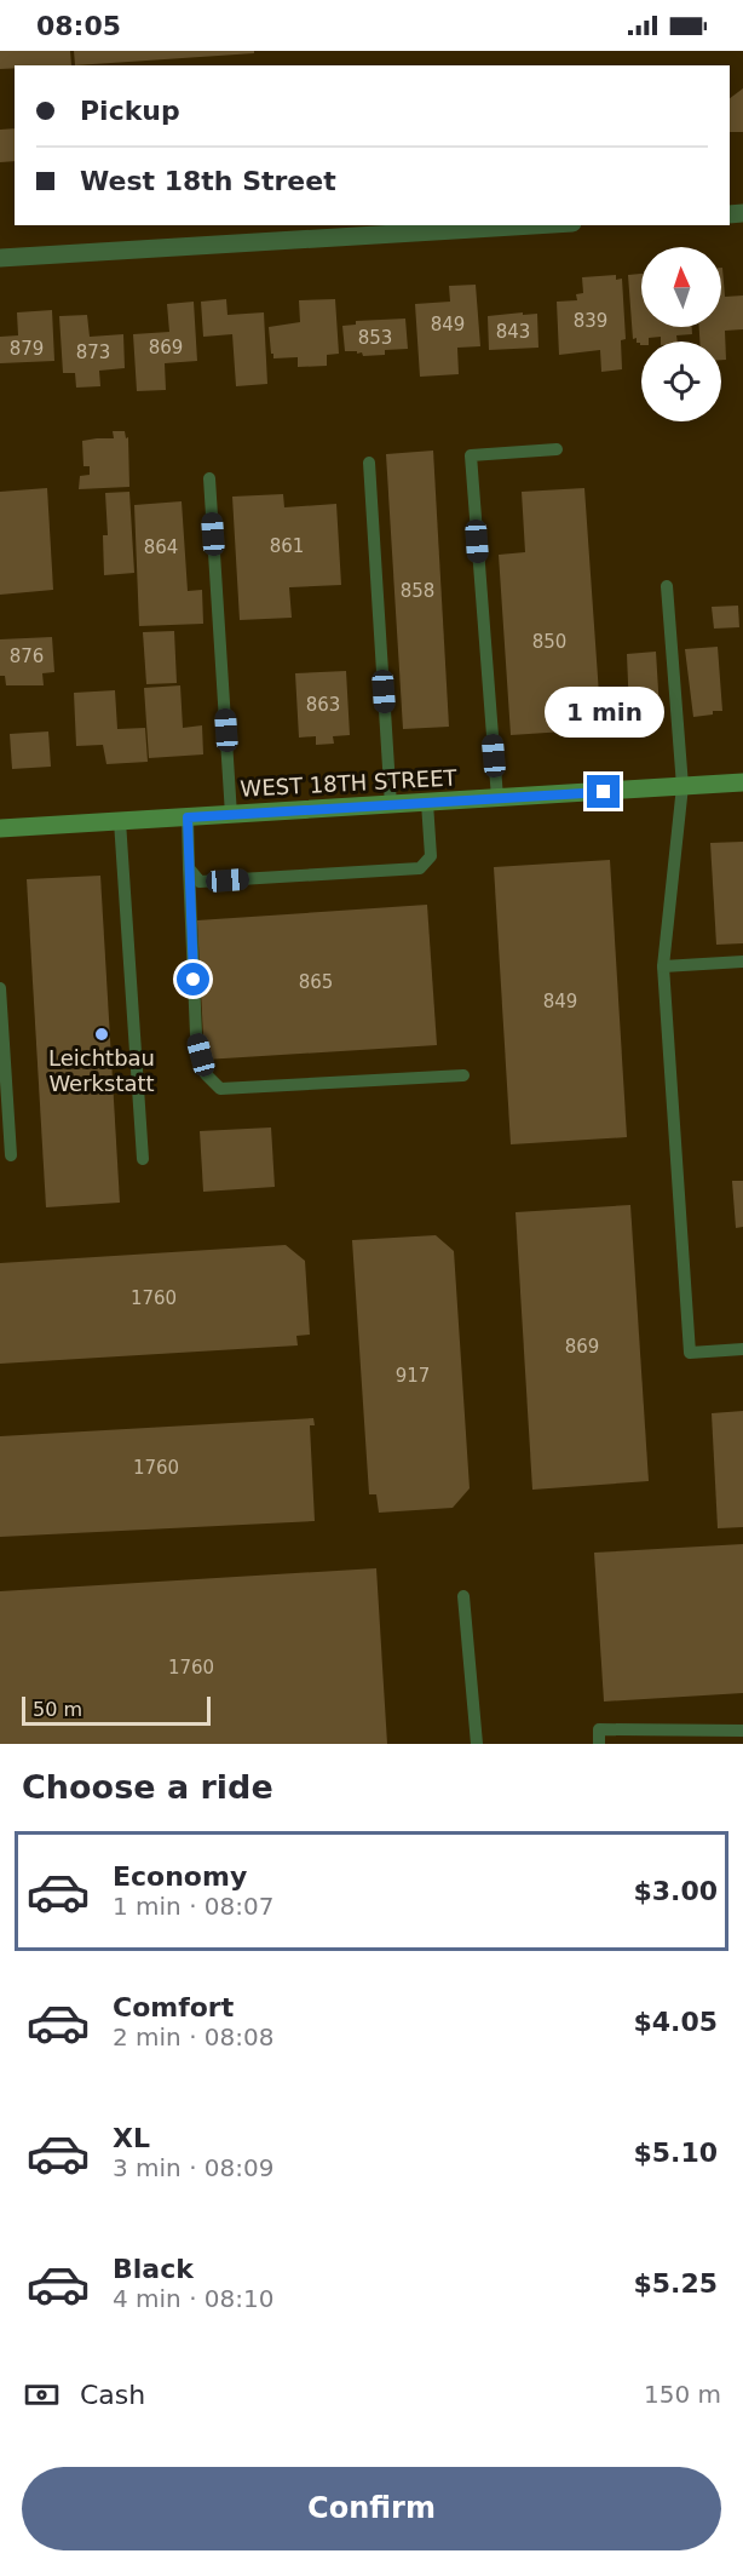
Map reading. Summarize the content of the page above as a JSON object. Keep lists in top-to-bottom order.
{
  "streets": {
    "street": ["WEST 18TH STREET"]
  },
  "places": ["Leichtbau Werkstatt"],
  "house_numbers": [
    "839",
    "849",
    "843",
    "853",
    "869",
    "879",
    "873",
    "861",
    "864",
    "858",
    "850",
    "876",
    "863",
    "865",
    "849",
    "1760",
    "869",
    "917",
    "1760",
    "1760"
  ],
  "scale_bar": "50 m",
  "north": "top",
  "page": {
    "status": "08:05",
    "banner": ["Pickup", "West 18th Street"],
    "bubble": "1 min",
    "scale": "50 m",
    "heading": "Choose a ride",
    "list": [
      {
        "name": "Economy",
        "note": "1 min · 08:07",
        "value": "$3.00"
      },
      {
        "name": "Comfort",
        "note": "2 min · 08:08",
        "value": "$4.05"
      },
      {
        "name": "XL",
        "note": "3 min · 08:09",
        "value": "$5.10"
      },
      {
        "name": "Black",
        "note": "4 min · 08:10",
        "value": "$5.25"
      }
    ],
    "pay": ["Cash", "150 m"],
    "buttons": "Confirm"
  }
}
